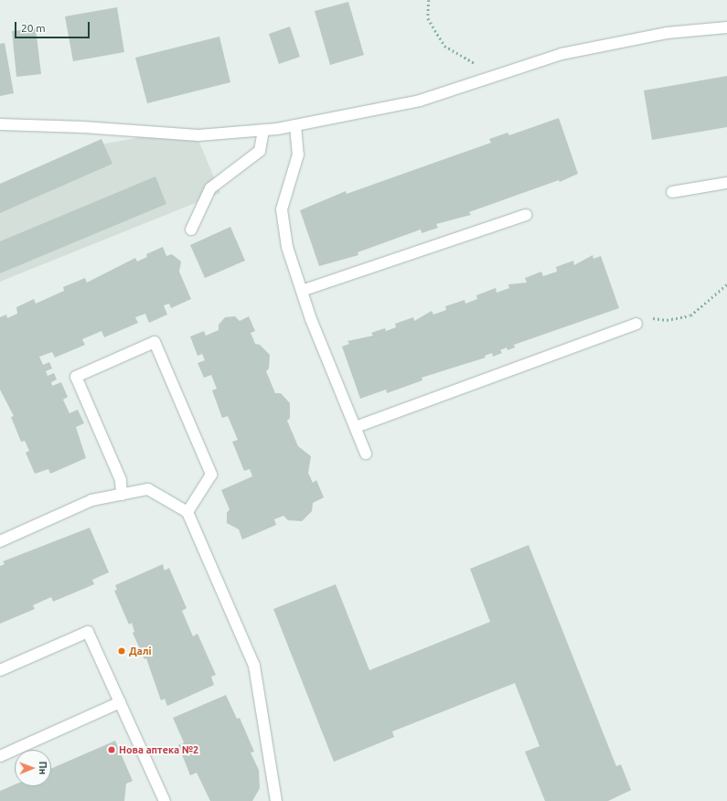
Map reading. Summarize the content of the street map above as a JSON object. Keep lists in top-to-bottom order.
{
  "places": ["Далі", "Нова аптека №2"],
  "scale_bar": "20 m",
  "north": "right"
}
